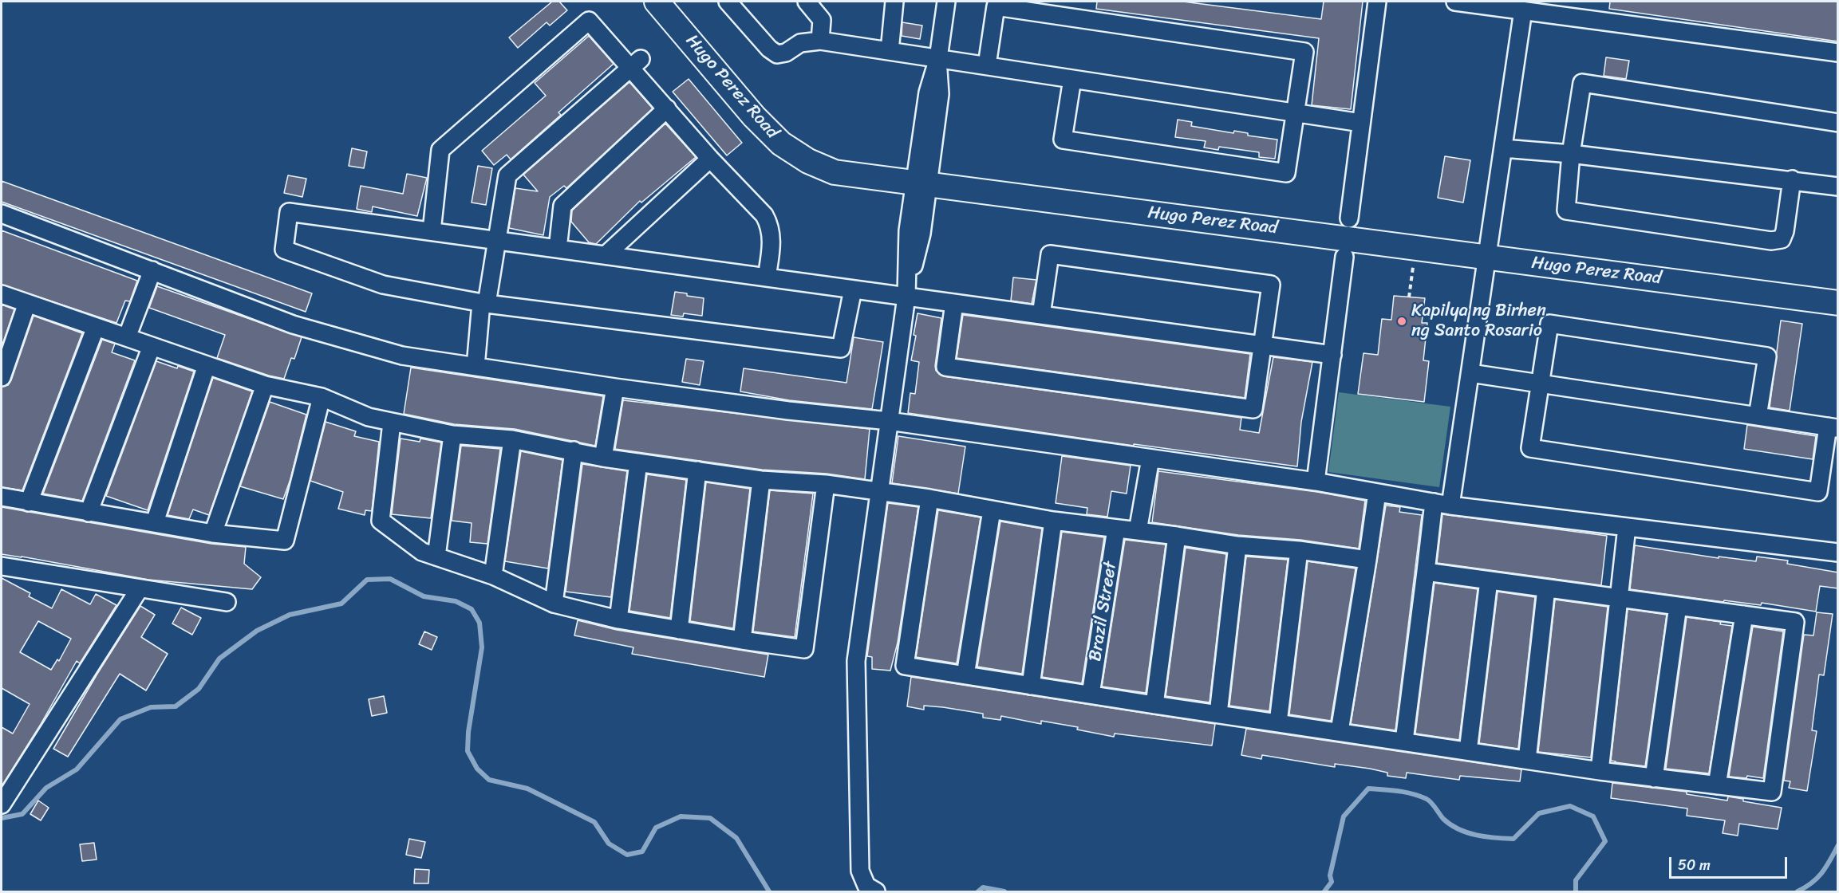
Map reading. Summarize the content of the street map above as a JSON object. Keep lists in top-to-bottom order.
{
  "streets": {
    "street": ["Hugo Perez Road", "Brazil Street"]
  },
  "places": ["Kapilya ng Birhen ng Santo Rosario"],
  "scale_bar": "50 m"
}
